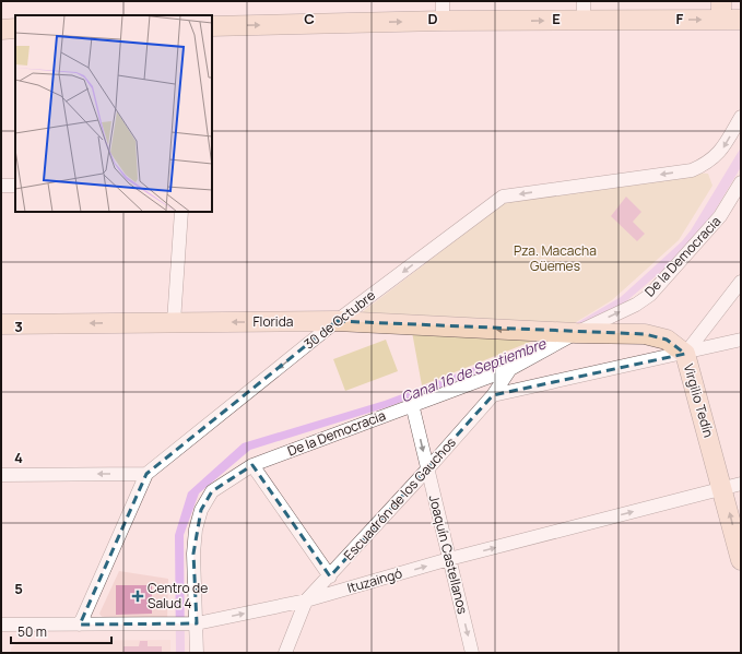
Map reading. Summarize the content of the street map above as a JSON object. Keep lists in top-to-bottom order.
{
  "streets": {
    "street": [
      "De la Democracia",
      "30 de Octubre",
      "Florida",
      "Virgilio Tedín",
      "Escuadrón de los Gauchos",
      "Joaquín Castellanos",
      "Ituzaingó"
    ]
  },
  "crossings": [
    ["De la Democracia", "Virgilio Tedín"],
    ["De la Democracia", "Escuadrón de los Gauchos"],
    ["De la Democracia", "Joaquín Castellanos"],
    ["De la Democracia", "Ituzaingó"],
    ["30 de Octubre", "Florida"],
    ["30 de Octubre", "Ituzaingó"],
    ["Florida", "Virgilio Tedín"],
    ["Virgilio Tedín", "Ituzaingó"],
    ["Escuadrón de los Gauchos", "Joaquín Castellanos"],
    ["Escuadrón de los Gauchos", "Ituzaingó"],
    ["Joaquín Castellanos", "Ituzaingó"]
  ],
  "one_way": ["30 de Octubre", "Joaquín Castellanos", "Ituzaingó"],
  "water": ["Canal 16 de Septiembre"],
  "parks": ["Pza. Macacha Güemes"],
  "places": {
    "health": ["Centro de Salud 4"]
  },
  "scale_bar": "50 m",
  "grid": {
    "columns": [
      "C",
      "D",
      "E",
      "F"
    ],
    "rows": ["3", "4", "5"]
  }
}
